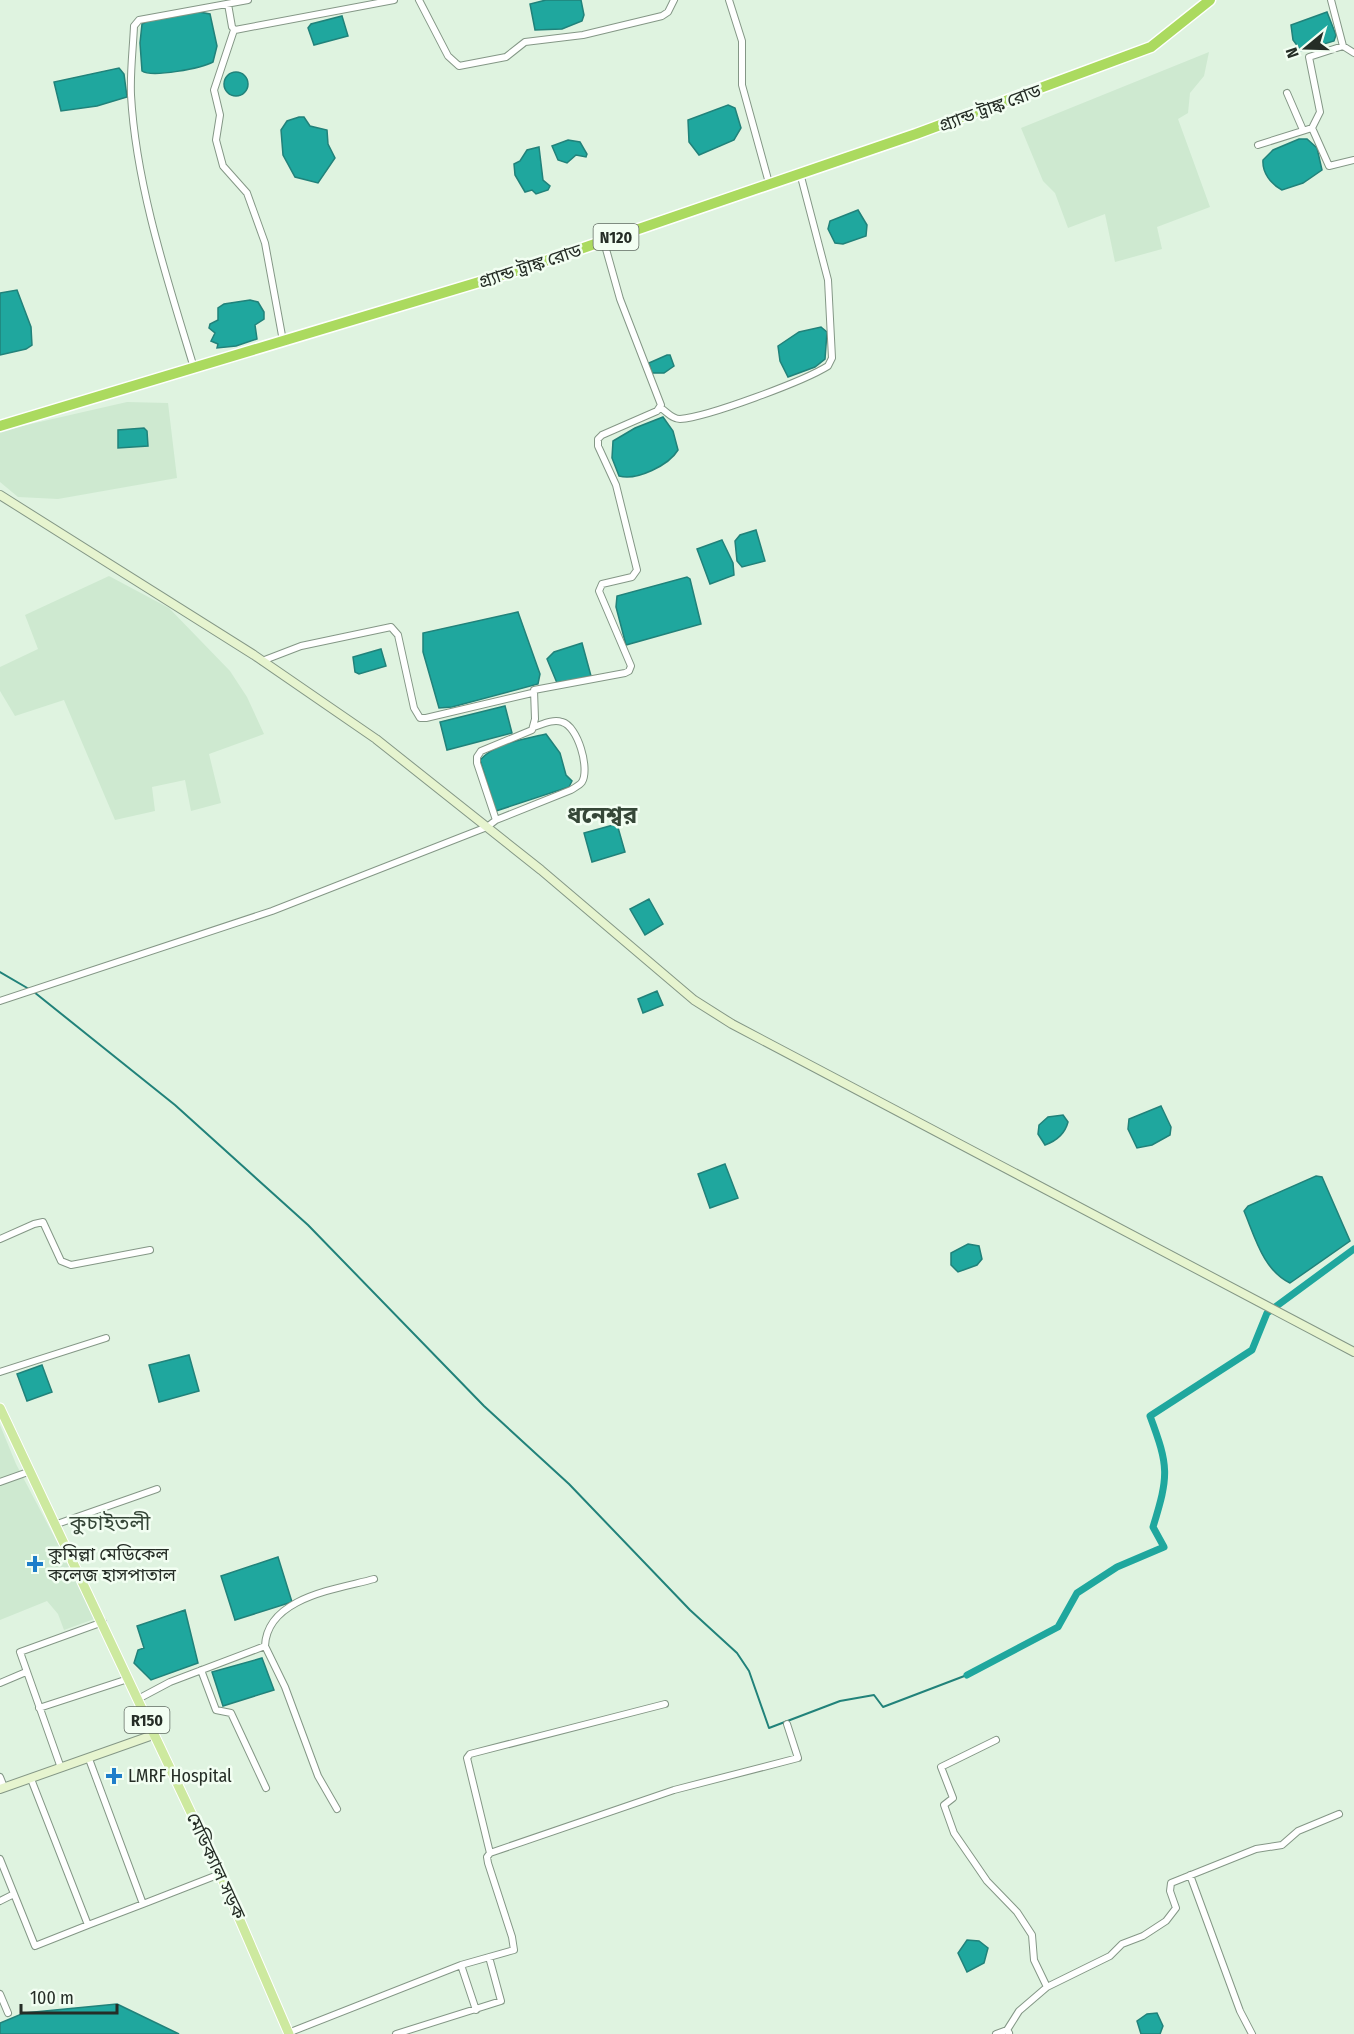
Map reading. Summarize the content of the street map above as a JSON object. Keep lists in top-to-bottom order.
{
  "streets": {
    "highway": ["গ্র্যান্ড ট্রাঙ্ক রোড", "N120"],
    "main road": ["R150", "মেডিক্যাল সড়ক"]
  },
  "districts": ["ধনেশ্বর", "কুচাইতলী"],
  "places": {
    "health": ["কুমিল্লা মেডিকেল কলেজ হাসপাতাল", "LMRF Hospital"]
  },
  "scale_bar": "100 m",
  "north": "left"
}
